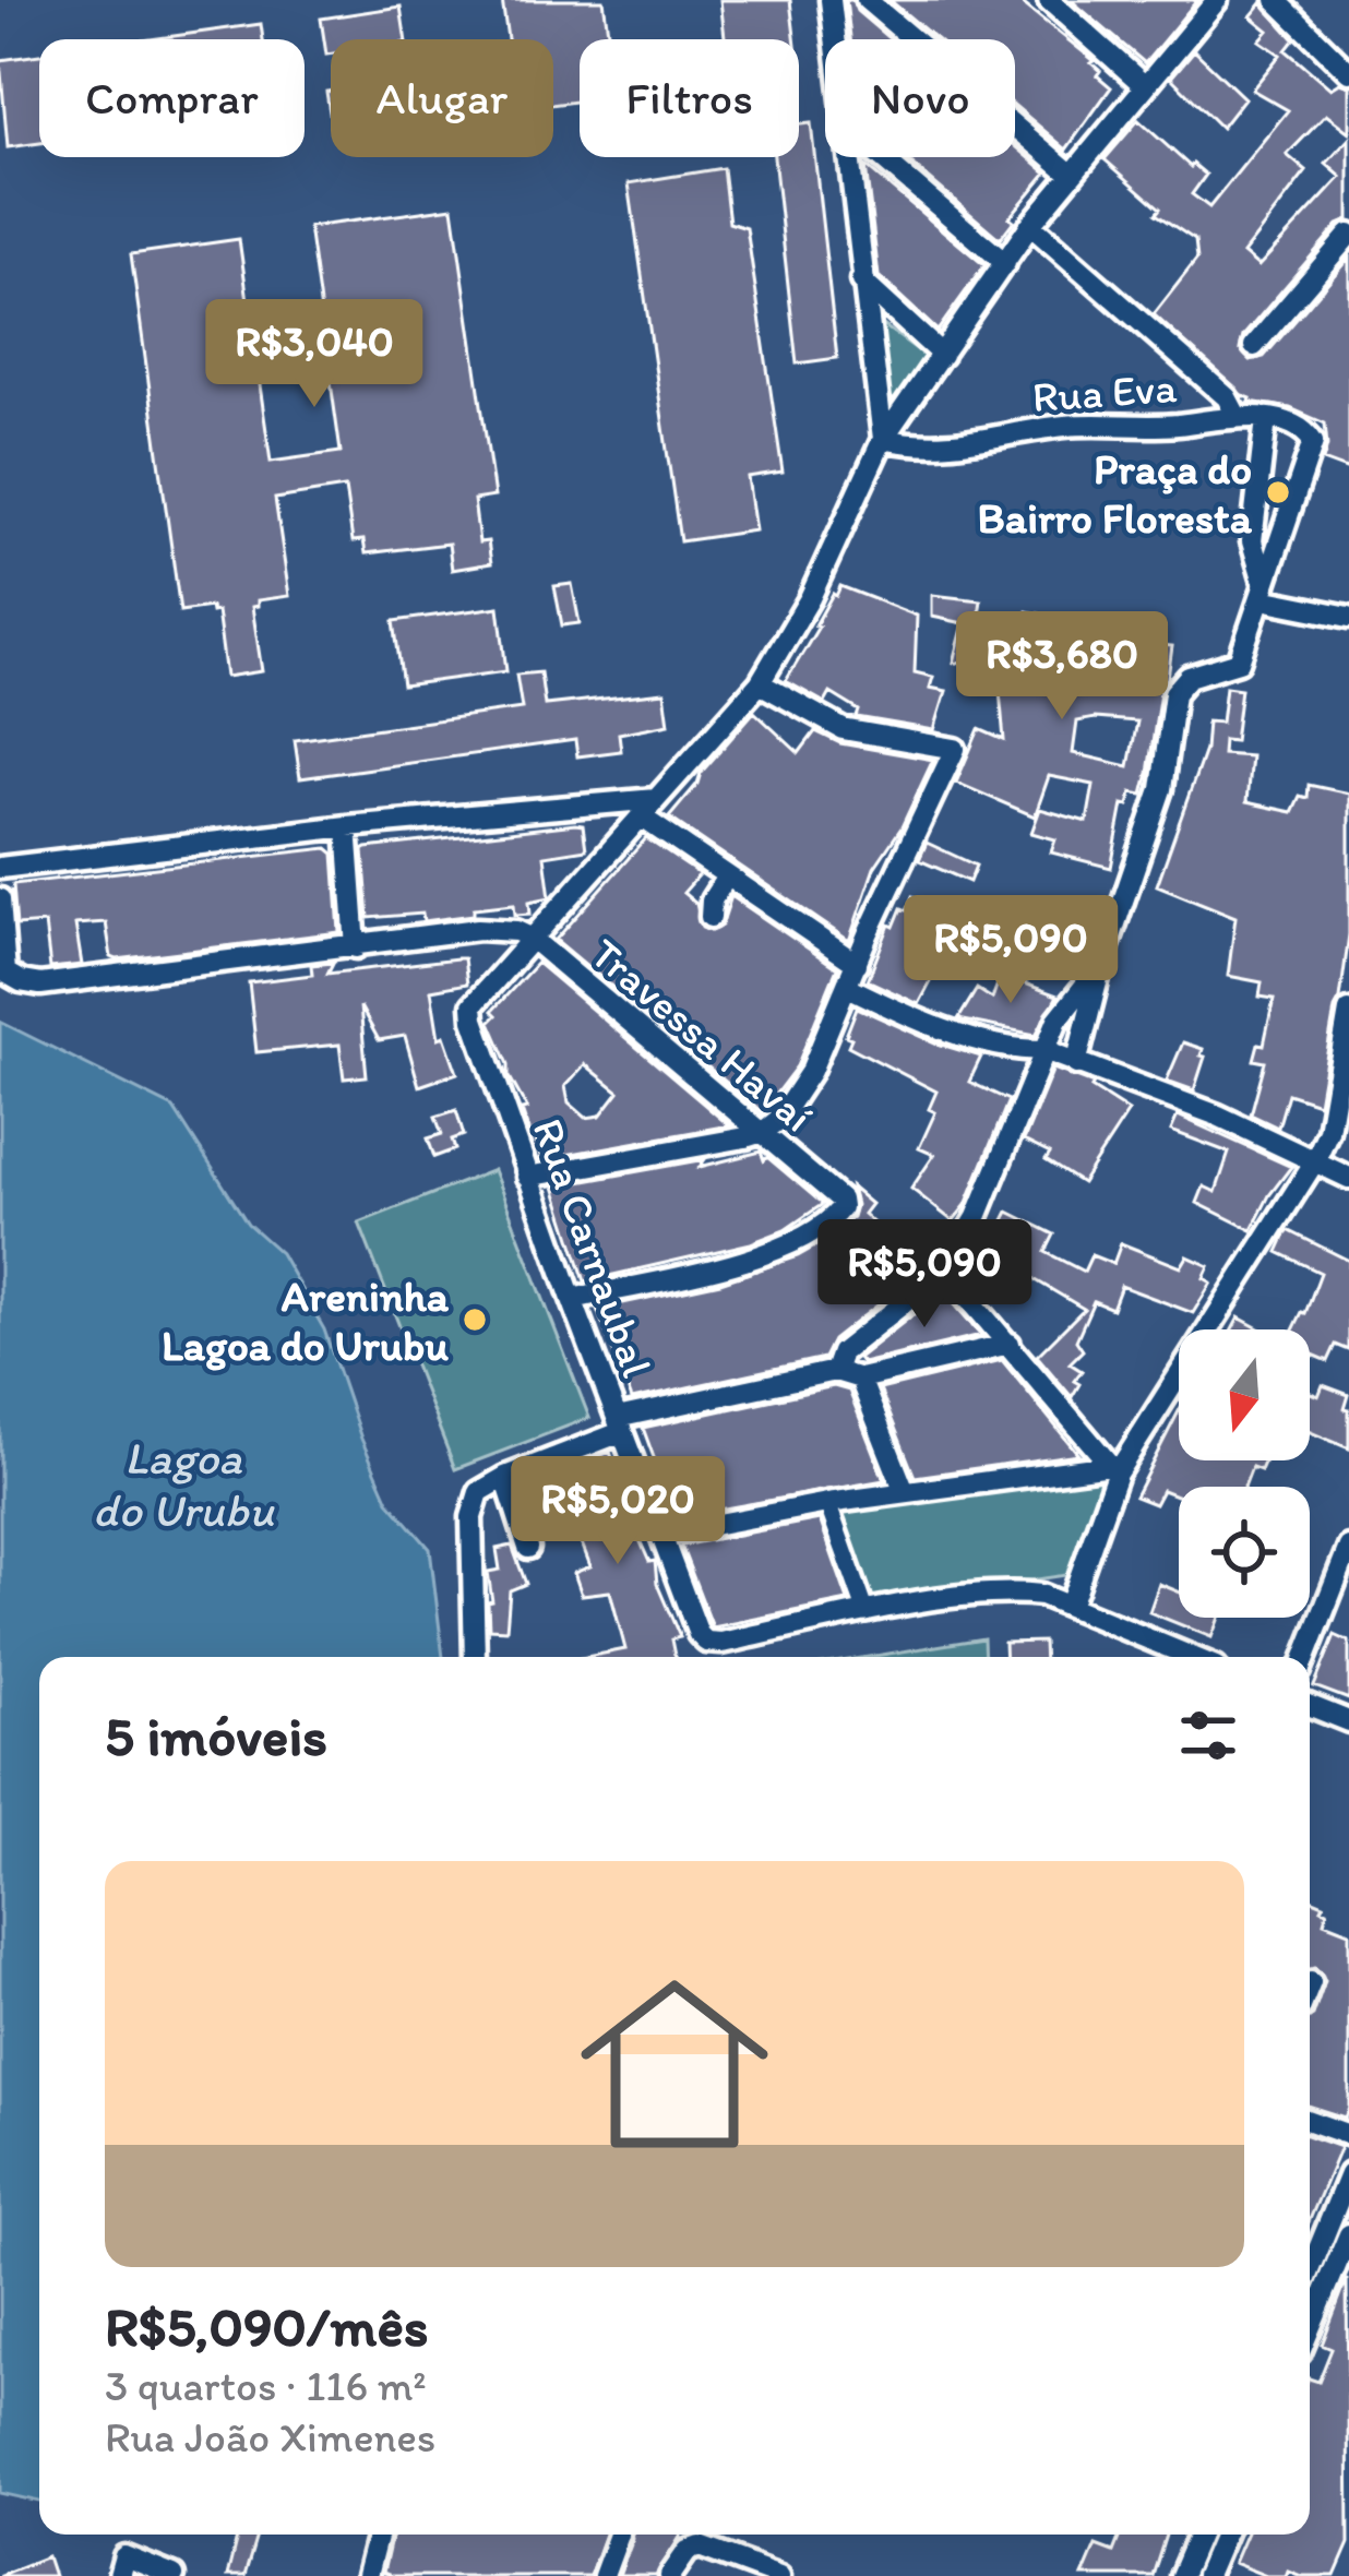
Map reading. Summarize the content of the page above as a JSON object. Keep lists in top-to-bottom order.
{
  "streets": {
    "street": ["Rua Eva", "Travessa Havaí", "Rua Carnaubal"]
  },
  "crossings": [
    ["Rua Eva", "Rua Carnaubal"],
    ["Travessa Havaí", "Rua Carnaubal"]
  ],
  "water": ["Lagoa do Urubu"],
  "places": ["Praça do Bairro Floresta", "Areninha Lagoa do Urubu"],
  "north": "bottom",
  "page": {
    "chip": [
      "Comprar",
      "Alugar",
      "Filtros",
      "Novo"
    ],
    "price": [
      "R$3,040",
      "R$3,680",
      "R$5,090",
      "R$5,090",
      "R$5,020"
    ],
    "heading": "5 imóveis",
    "list": [
      {
        "name": "R$5,090/mês",
        "note": "3 quartos · 116 m² · Rua João Ximenes"
      }
    ]
  }
}
